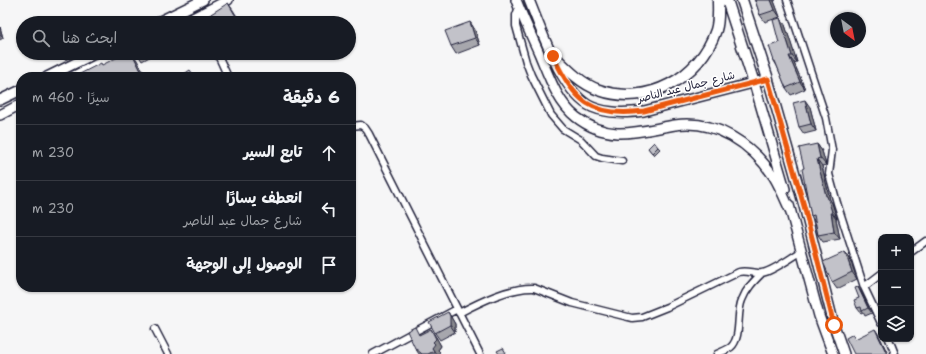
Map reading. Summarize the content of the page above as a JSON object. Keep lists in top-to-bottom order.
{
  "streets": {
    "main road": ["شارع جمال عبد الناصر"]
  },
  "north": "bottom right",
  "page": {
    "search": "ابحث هنا",
    "heading": ["6 دقيقة", "سيرًا · 460 m"],
    "list": [
      ["تابع السير", "230 m"],
      ["انعطف يسارًا", "شارع جمال عبد الناصر", "230 m"],
      "الوصول إلى الوجهة"
    ],
    "map_buttons": ["+", "−"]
  }
}
